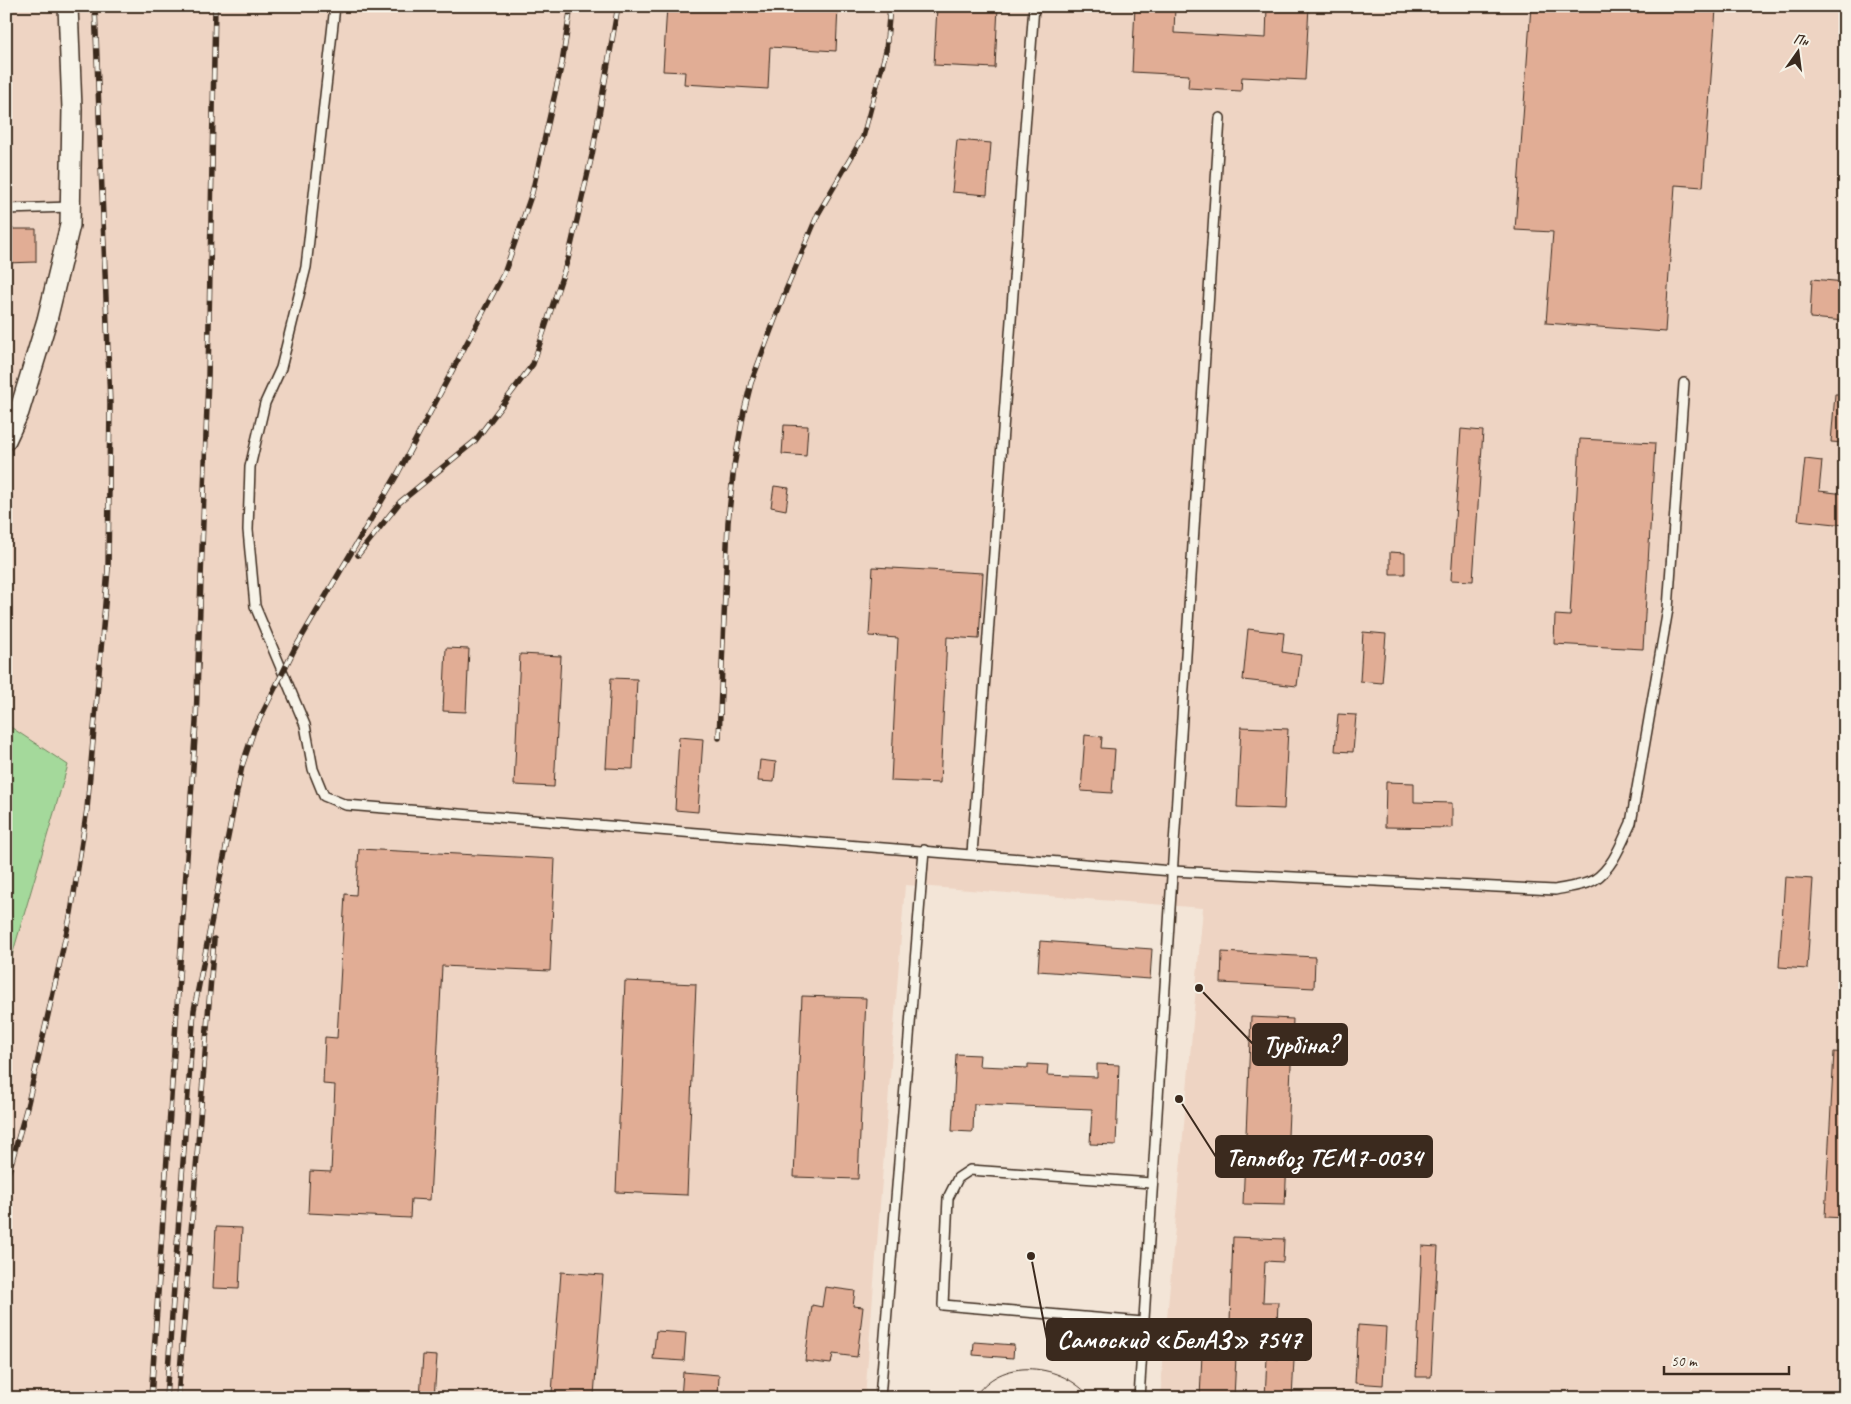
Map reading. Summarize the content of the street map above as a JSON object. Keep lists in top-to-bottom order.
{
  "places": ["Турбіна?", "Тепловоз ТЕМ7-0034", "Самоскид «БелАЗ» 7547"],
  "scale_bar": "50 m",
  "north": "top"
}
